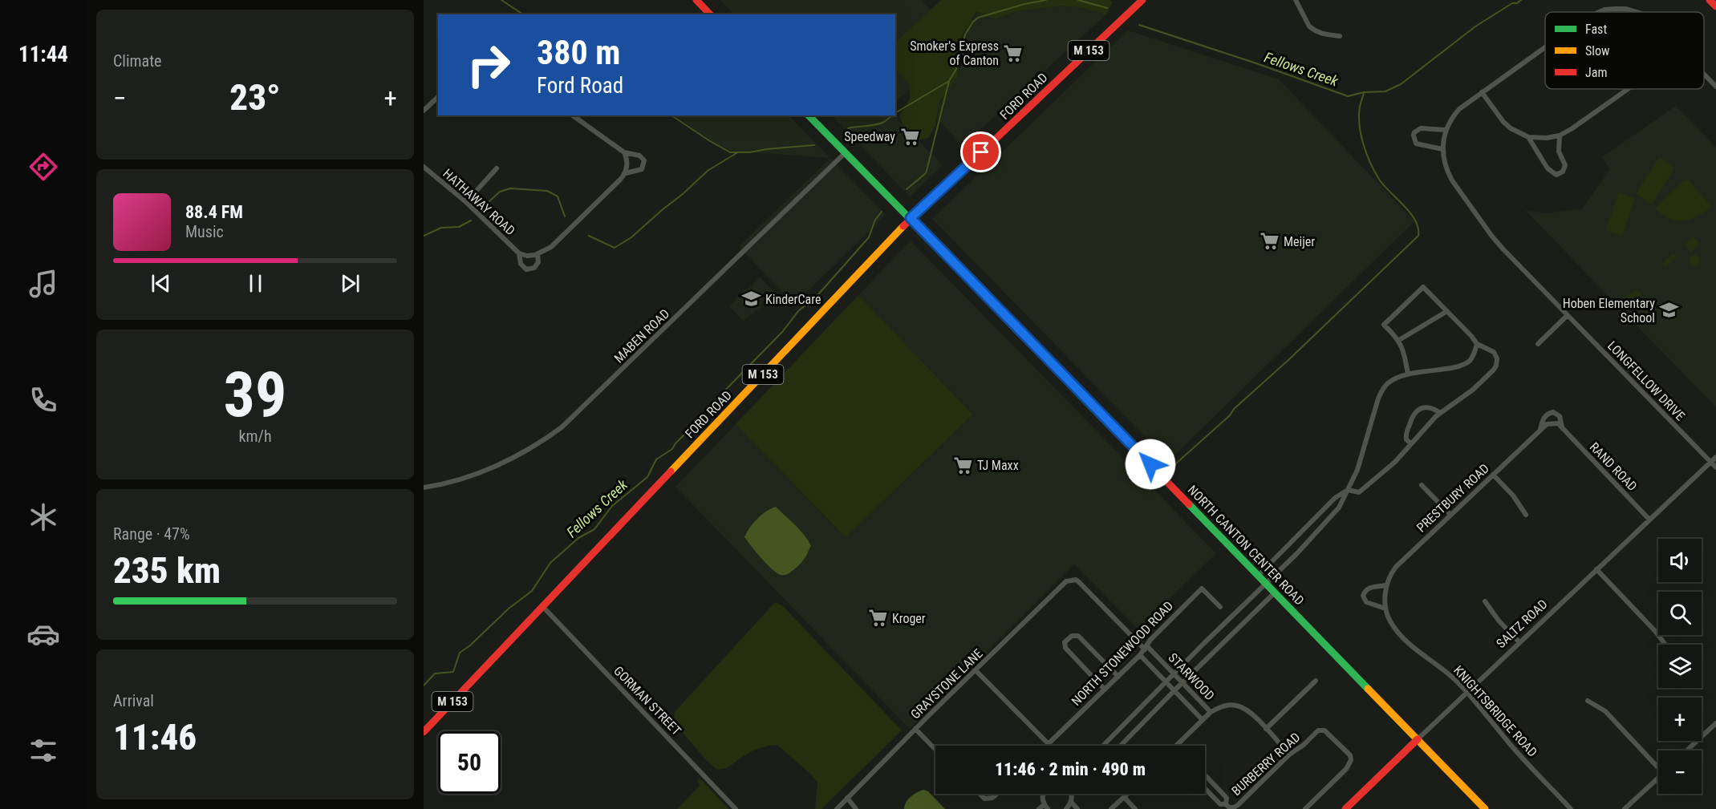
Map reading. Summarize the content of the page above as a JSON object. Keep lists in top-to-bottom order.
{
  "streets": {
    "main road": [
      "M 153",
      "FORD ROAD",
      "NORTH CANTON CENTER ROAD",
      "SALTZ ROAD"
    ],
    "street": [
      "HATHAWAY ROAD",
      "MABEN ROAD",
      "LONGFELLOW DRIVE",
      "RAND ROAD",
      "PRESTBURY ROAD",
      "NORTH STONEWOOD ROAD",
      "STARWOOD",
      "GRAYSTONE LANE",
      "GORMAN STREET",
      "KNIGHTSBRIDGE ROAD",
      "BURBERRY ROAD"
    ]
  },
  "crossings": [
    ["FORD ROAD", "NORTH CANTON CENTER ROAD"],
    ["FORD ROAD", "GORMAN STREET"],
    ["MABEN ROAD", "NORTH CANTON CENTER ROAD"],
    ["LONGFELLOW DRIVE", "SALTZ ROAD"],
    ["RAND ROAD", "PRESTBURY ROAD"],
    ["RAND ROAD", "SALTZ ROAD"],
    ["NORTH CANTON CENTER ROAD", "SALTZ ROAD"],
    ["SALTZ ROAD", "KNIGHTSBRIDGE ROAD"],
    ["NORTH STONEWOOD ROAD", "STARWOOD"],
    ["STARWOOD", "GRAYSTONE LANE"],
    ["STARWOOD", "BURBERRY ROAD"]
  ],
  "water": ["Fellows Creek"],
  "places": {
    "supermarket": [
      "Smoker's Express of Canton",
      "Speedway",
      "Meijer",
      "TJ Maxx",
      "Kroger"
    ],
    "school or university": ["KinderCare", "Hoben Elementary School"]
  },
  "legend": ["Fast", "Slow", "Jam"],
  "page": {
    "tabs": "11:44",
    "tile": [
      "Climate",
      ["39", "km/h"],
      ["Range · 47%", "235 km"],
      ["Arrival", "11:46"]
    ],
    "turn": ["380 m", "Ford Road"],
    "heat": ["−", "23°", "+"],
    "song": ["88.4 FM", "Music"],
    "map_buttons": ["+", "−"],
    "limit": "50",
    "trip": "11:46 · 2 min · 490 m"
  }
}
